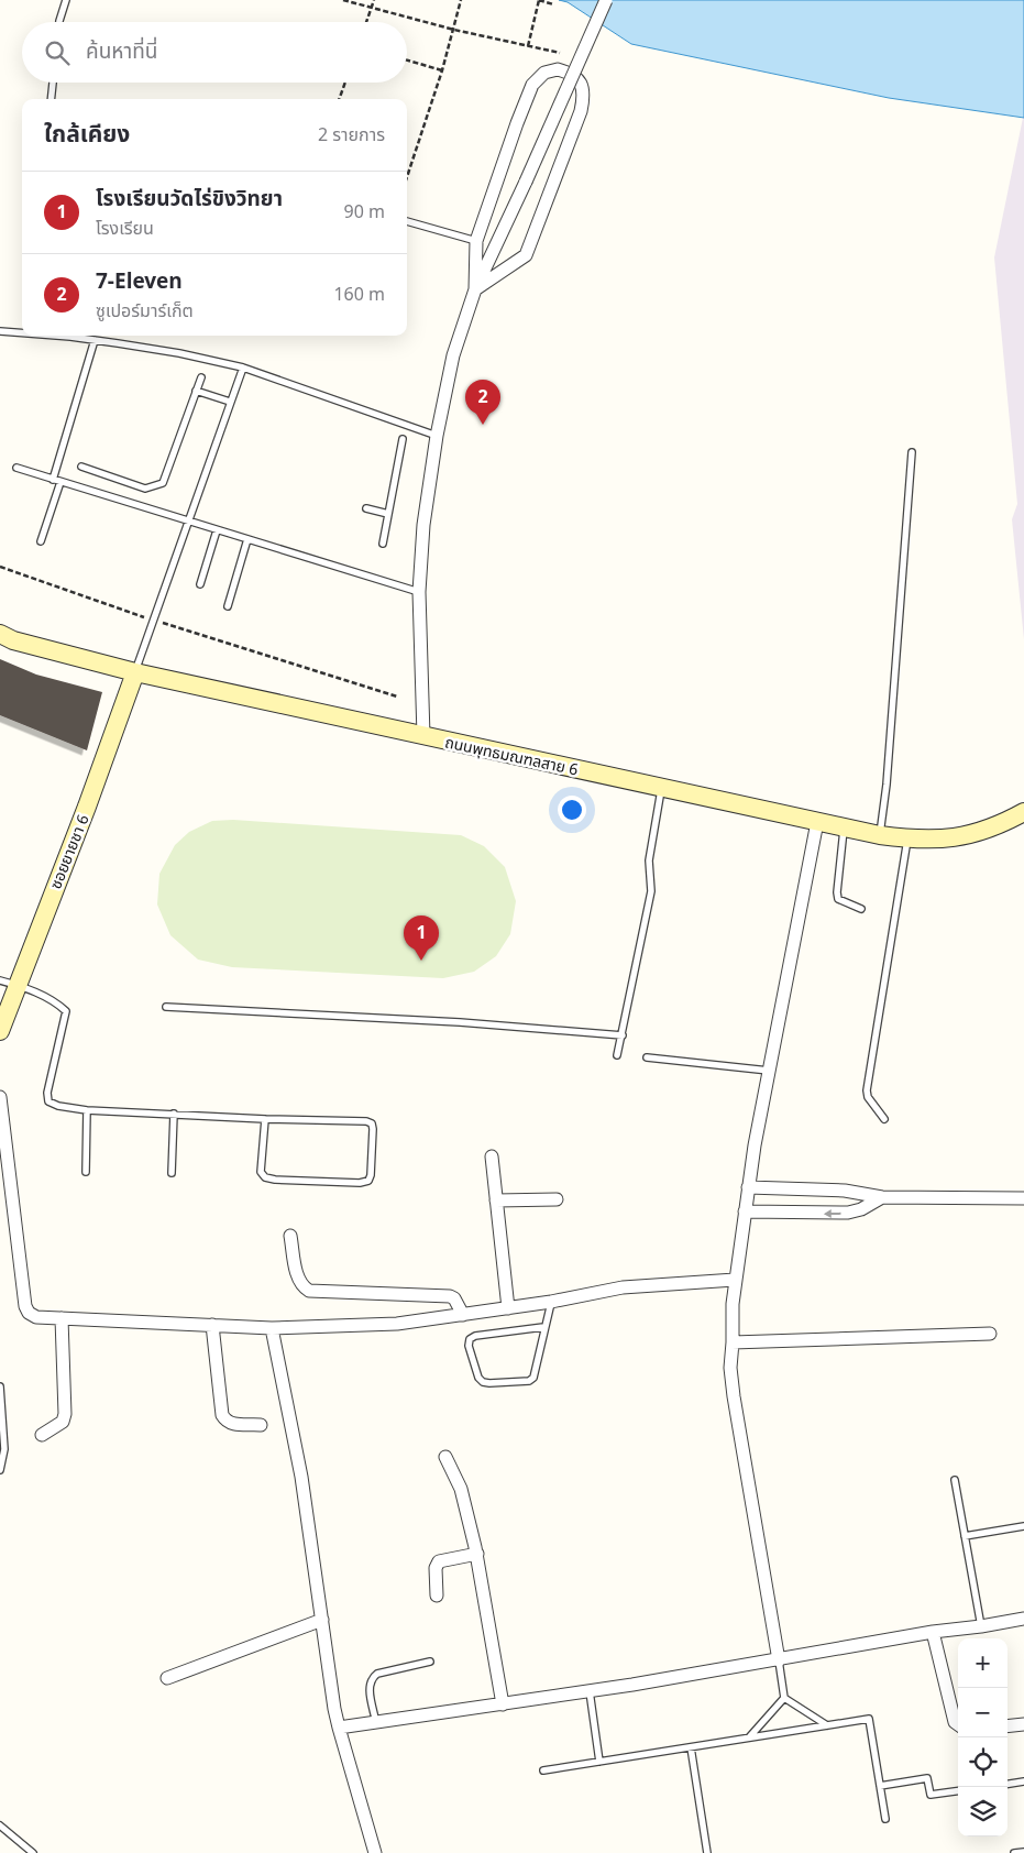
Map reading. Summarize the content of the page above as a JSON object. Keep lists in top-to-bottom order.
{
  "streets": {
    "main road": ["ถนนพุทธมณฑลสาย 6", "ซอยยายชา 6"]
  },
  "crossings": [
    ["ถนนพุทธมณฑลสาย 6", "ซอยยายชา 6"]
  ],
  "page": {
    "search": "ค้นหาที่นี่",
    "heading": ["ใกล้เคียง", "2 รายการ"],
    "list": [
      {
        "mark": "1",
        "name": "โรงเรียนวัดไร่ขิงวิทยา",
        "note": "โรงเรียน",
        "value": "90 m"
      },
      {
        "mark": "2",
        "name": "7-Eleven",
        "note": "ซูเปอร์มาร์เก็ต",
        "value": "160 m"
      }
    ],
    "pins": ["2", "1"],
    "map_buttons": ["+", "−"]
  }
}
